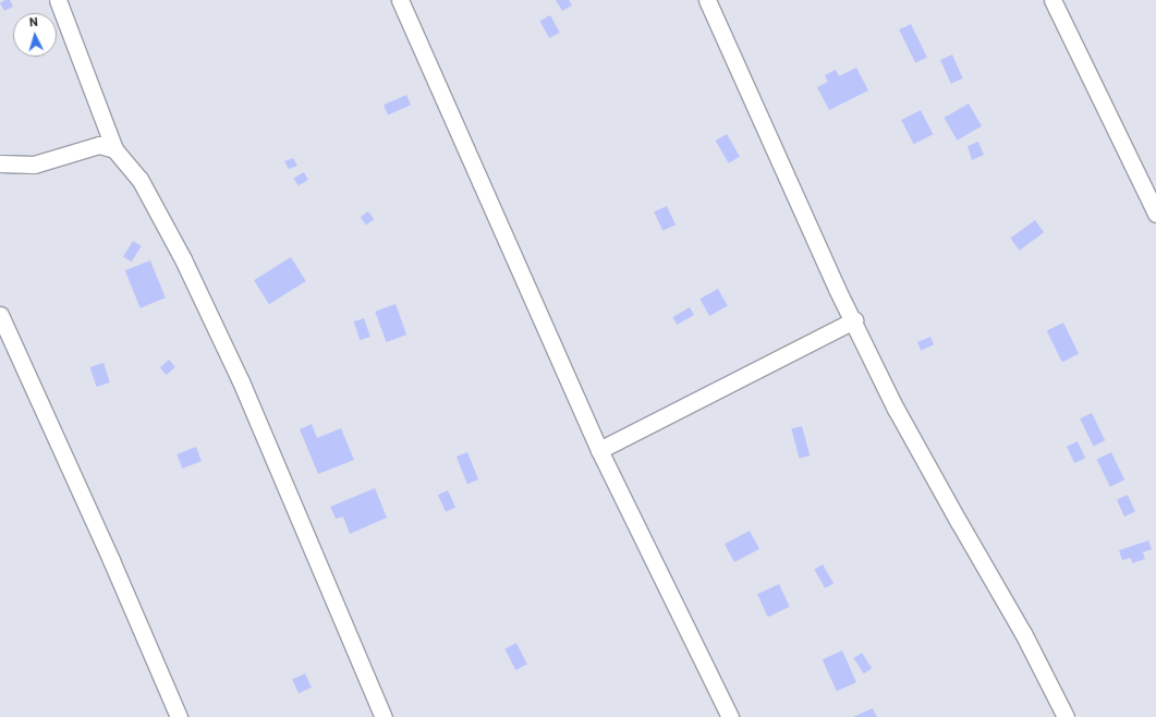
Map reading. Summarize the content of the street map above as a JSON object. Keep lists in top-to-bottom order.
{
  "north": "top"
}
